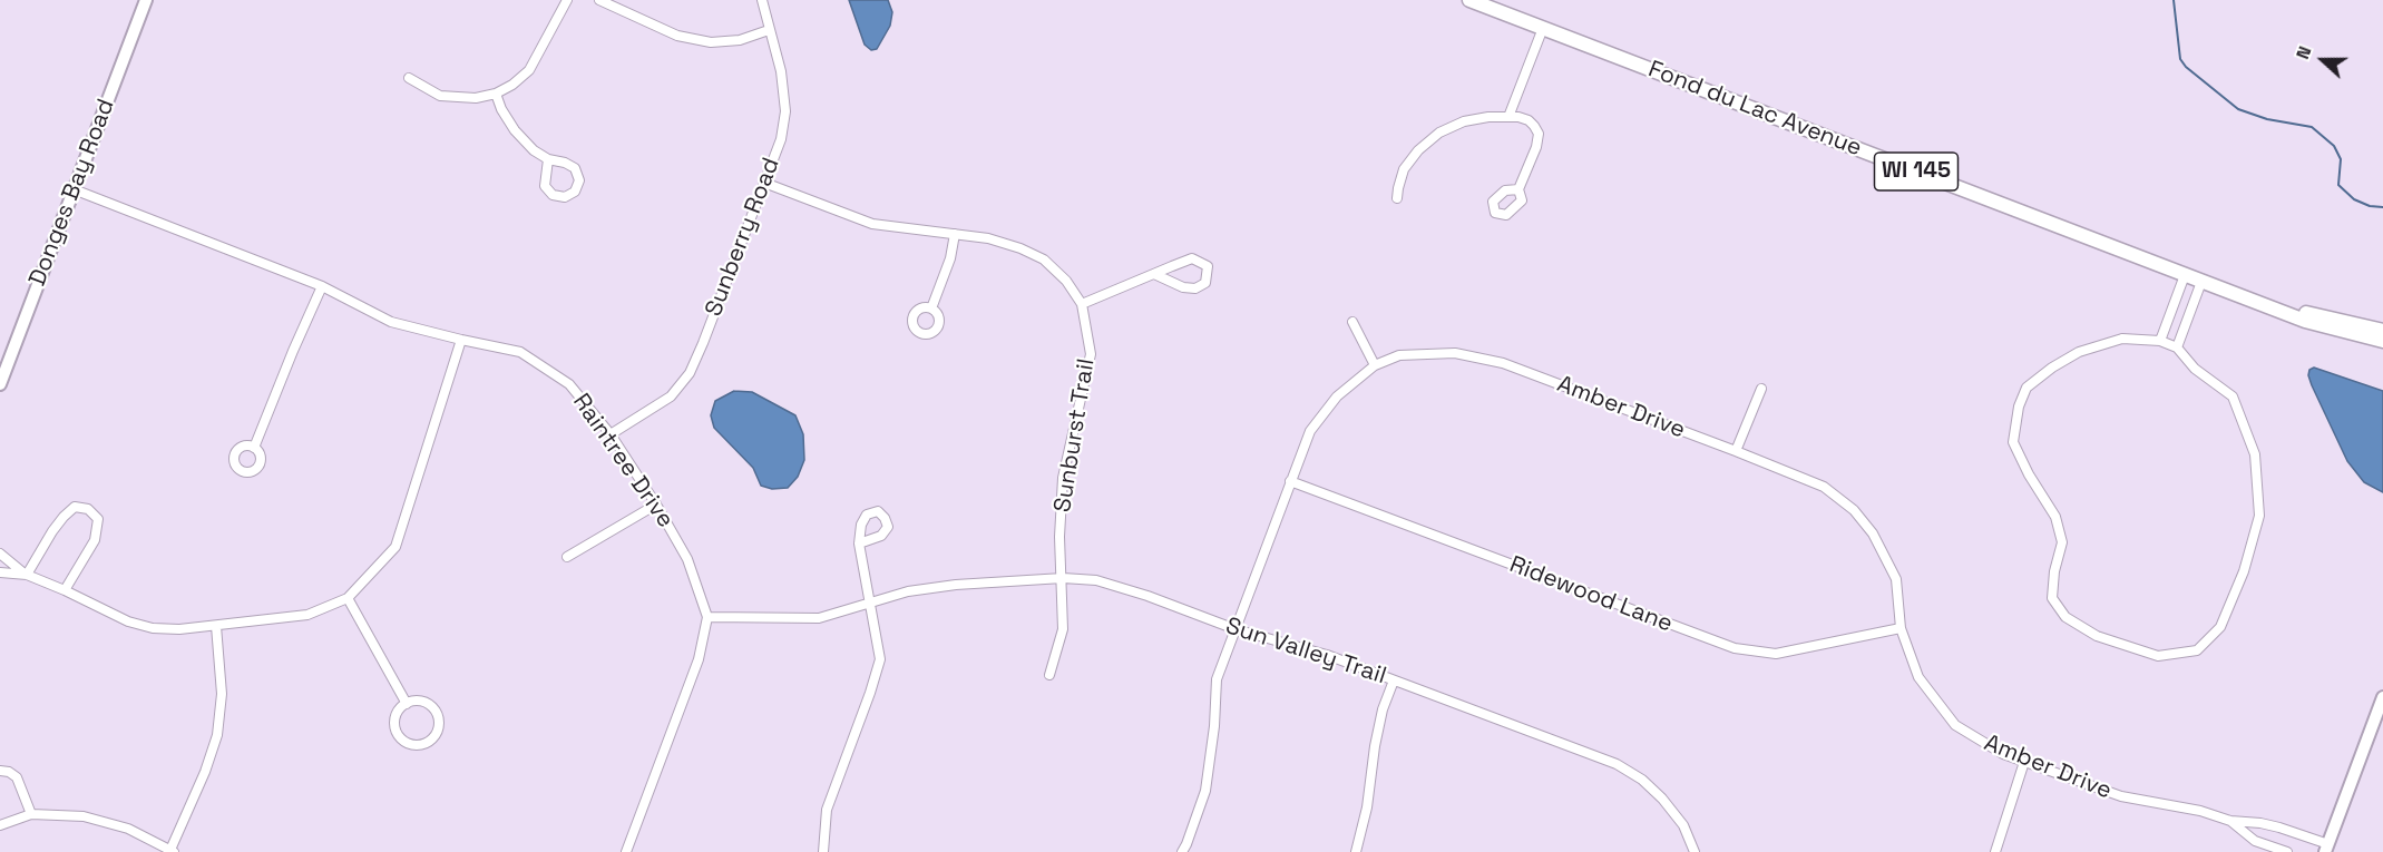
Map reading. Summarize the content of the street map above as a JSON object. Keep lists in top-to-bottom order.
{
  "streets": {
    "main road": ["Fond du Lac Avenue", "WI 145"],
    "street": [
      "Donges Bay Road",
      "Sunberry Road",
      "Amber Drive",
      "Sunburst Trail",
      "Raintree Drive",
      "Ridewood Lane",
      "Sun Valley Trail"
    ]
  },
  "crossings": [
    ["Donges Bay Road", "Raintree Drive"],
    ["Sunberry Road", "Sunburst Trail"],
    ["Sunberry Road", "Raintree Drive"],
    ["Amber Drive", "Ridewood Lane"],
    ["Amber Drive", "Sun Valley Trail"],
    ["Sunburst Trail", "Sun Valley Trail"],
    ["Raintree Drive", "Sun Valley Trail"]
  ],
  "north": "left"
}
